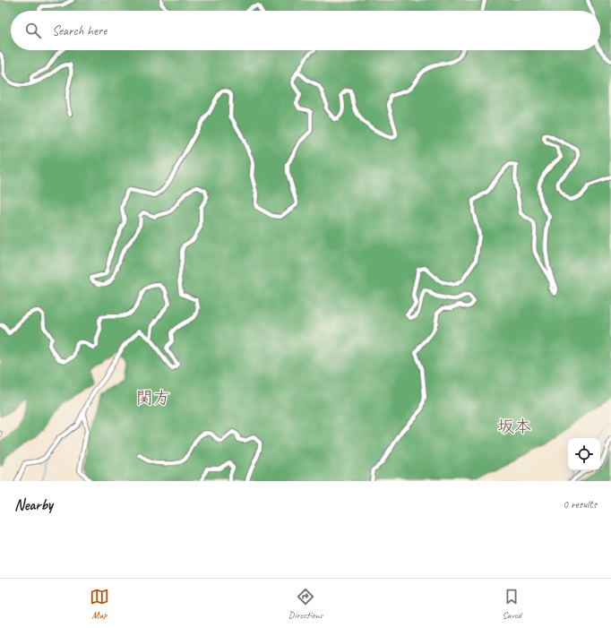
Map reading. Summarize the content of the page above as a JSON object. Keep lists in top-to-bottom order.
{
  "districts": ["関方", "坂本"],
  "page": {
    "search": "Search here",
    "heading": ["Nearby", "0 results"],
    "nav": ["Map", "Directions", "Saved"]
  }
}
